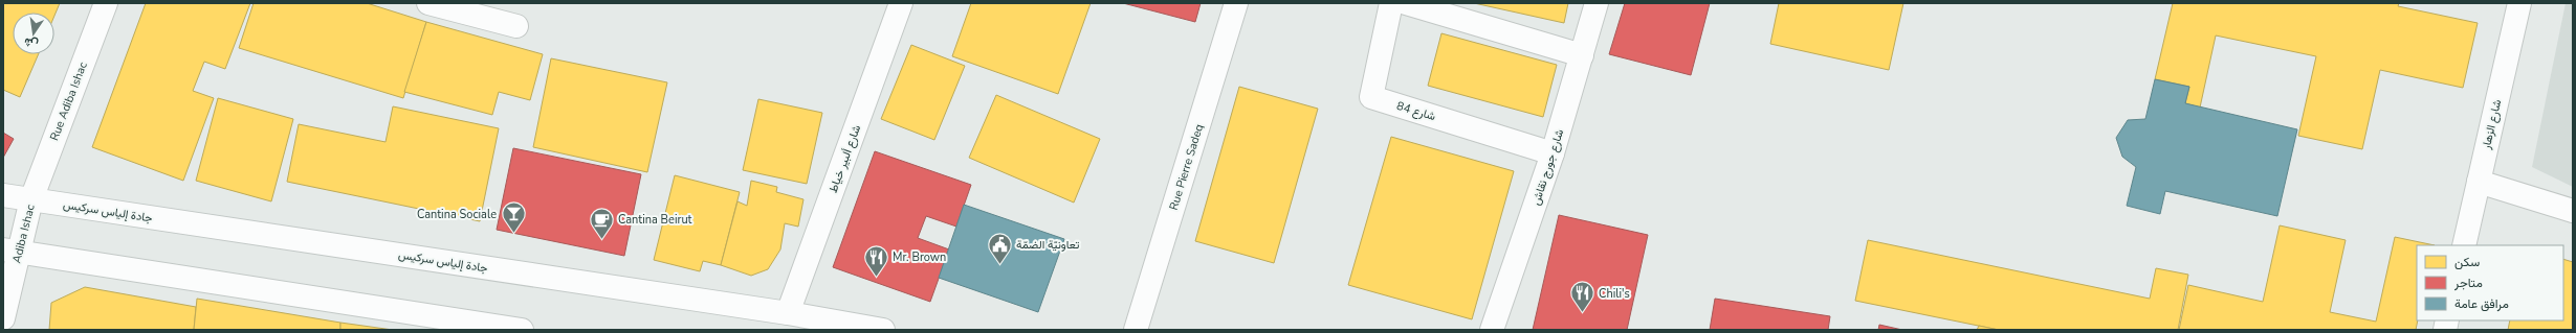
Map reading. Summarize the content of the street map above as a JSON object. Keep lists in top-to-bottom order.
{
  "streets": {
    "street": [
      "Rue Adiba Ishac",
      "شارع 84",
      "شارع الزهار",
      "شارع ألبير خياط",
      "Rue Pierre Sadeq",
      "شارع جورج نقاش",
      "جادة إلياس سركيس",
      "Adiba Ishac"
    ]
  },
  "crossings": [
    ["Rue Adiba Ishac", "جادة إلياس سركيس"],
    ["Rue Adiba Ishac", "Adiba Ishac"],
    ["شارع 84", "شارع جورج نقاش"],
    ["شارع ألبير خياط", "جادة إلياس سركيس"],
    ["جادة إلياس سركيس", "Adiba Ishac"]
  ],
  "places": {
    "bar": ["Cantina Sociale"],
    "cafe": ["Cantina Beirut"],
    "public building": ["تعاونيّة الضمّة"],
    "restaurant": ["Mr. Brown", "Chili's"]
  },
  "legend": ["سكن", "متاجر", "مرافق عامة"],
  "north": "bottom"
}
